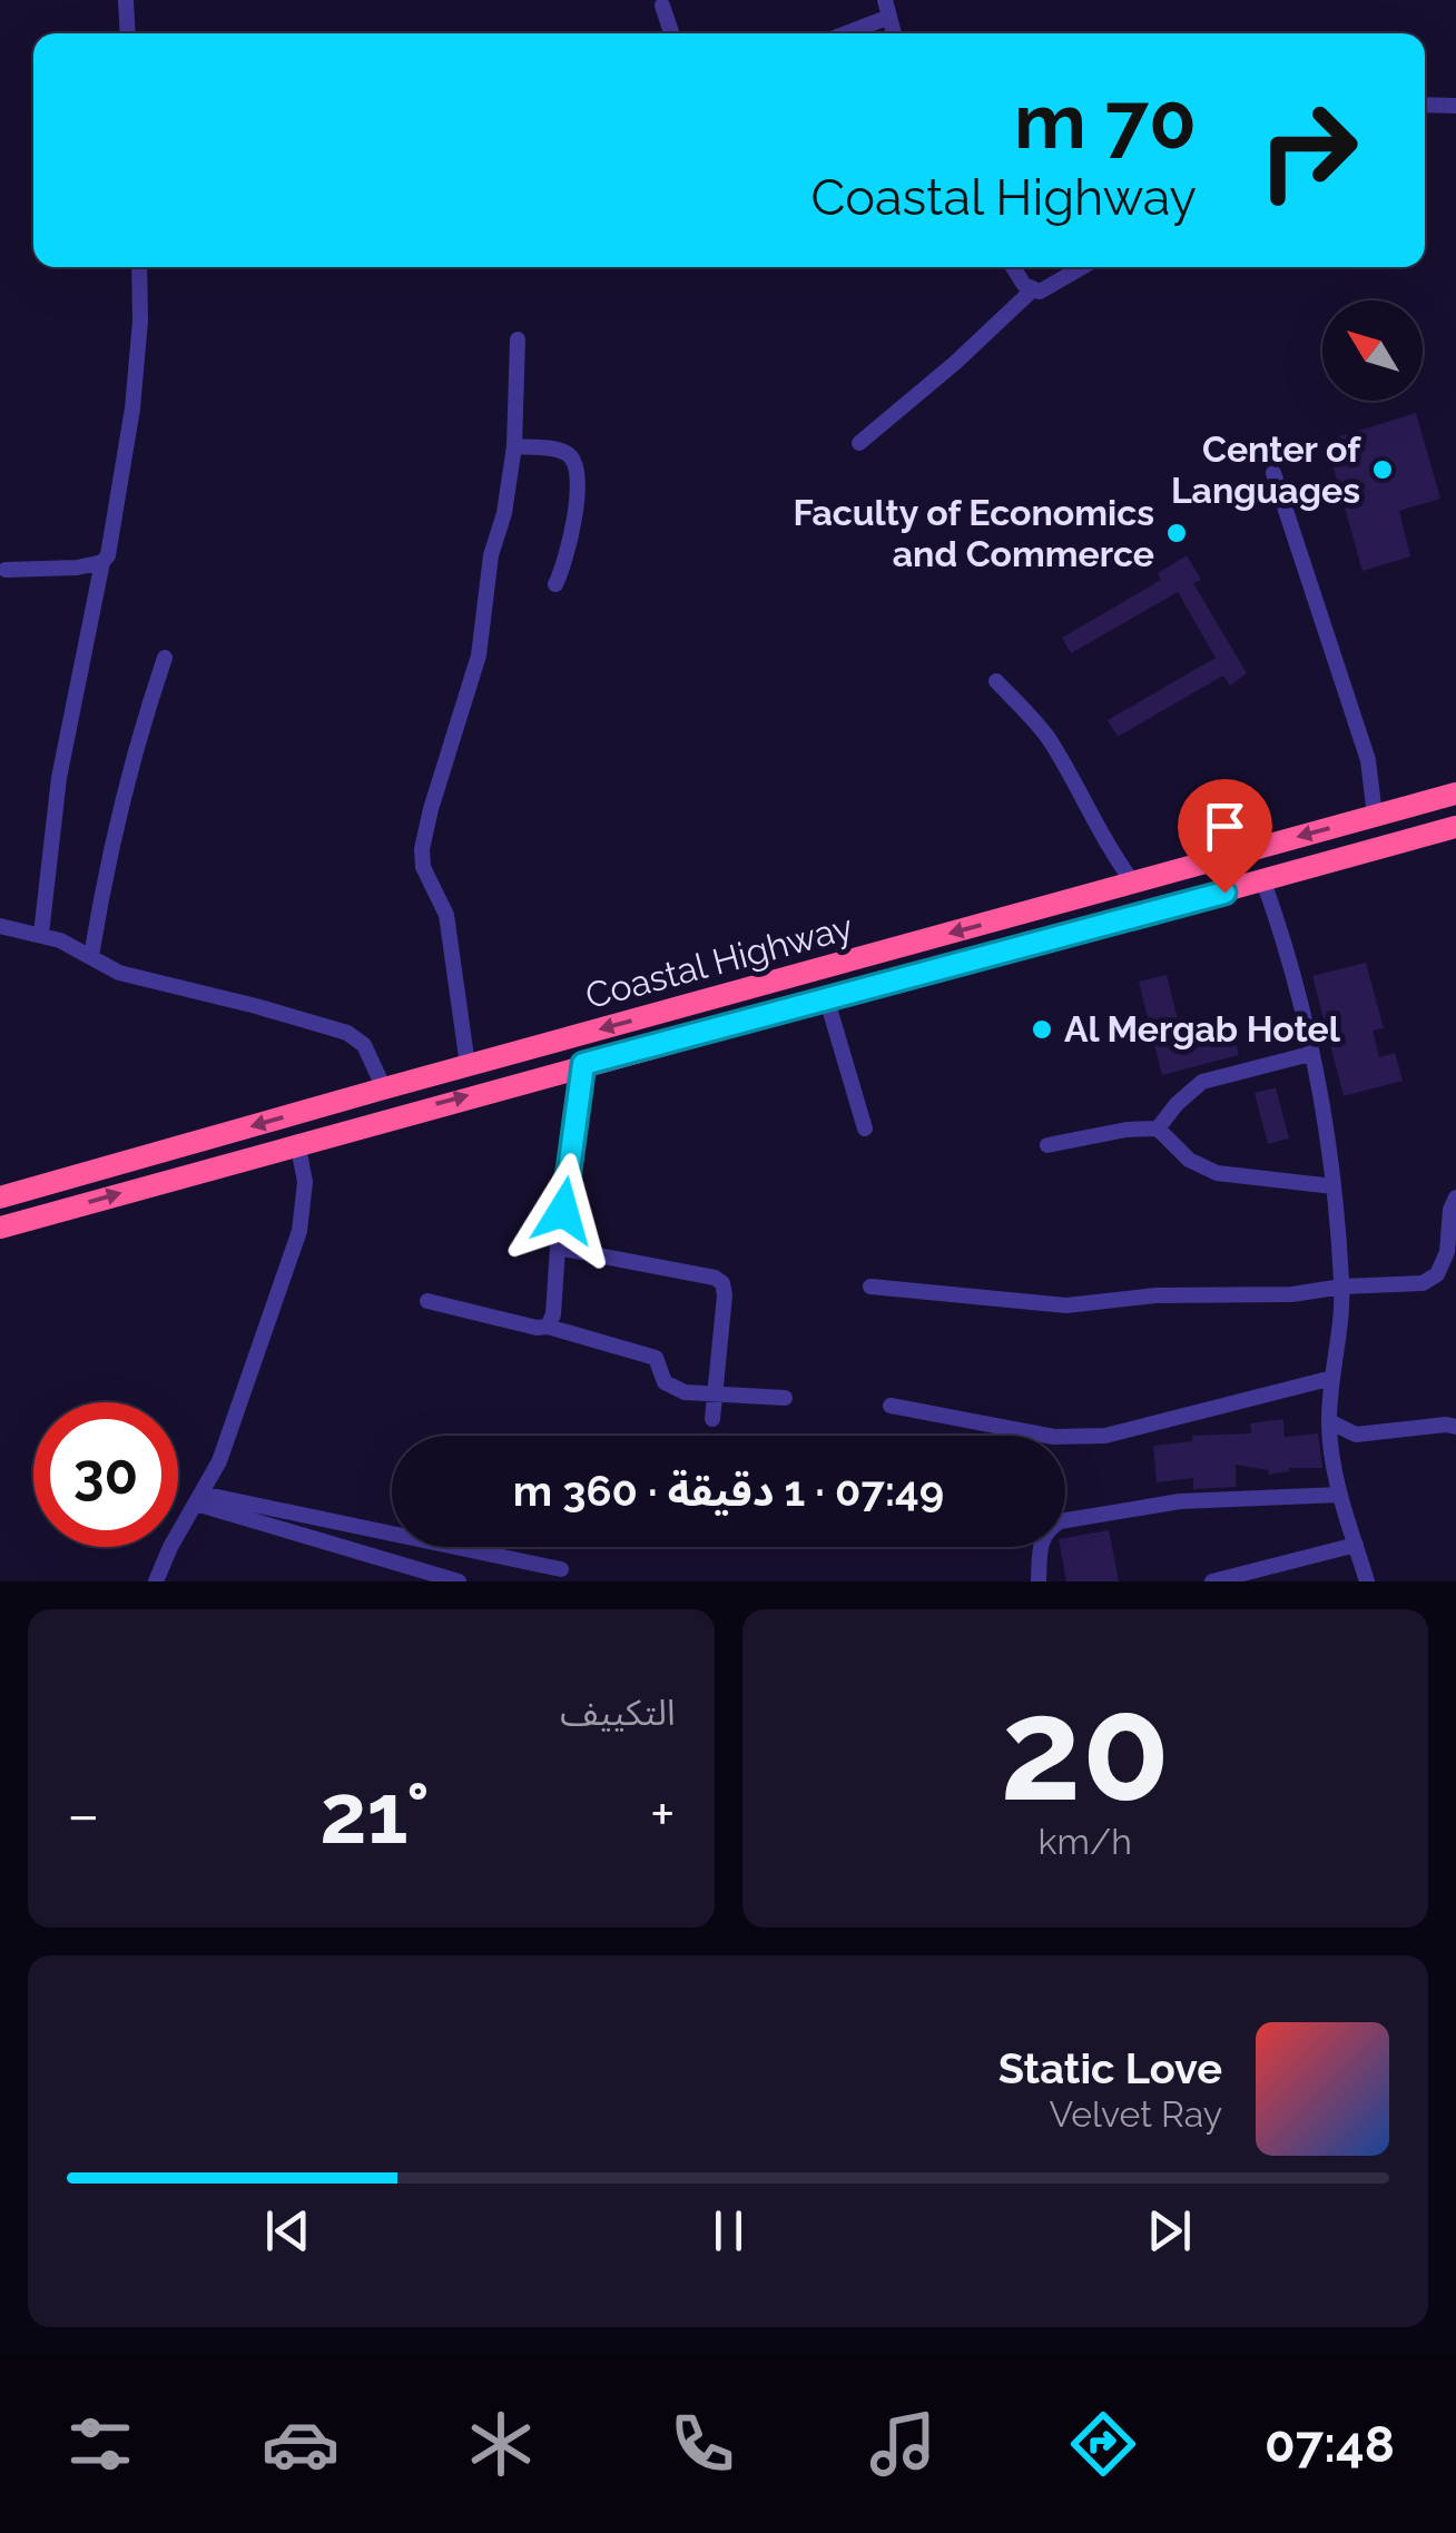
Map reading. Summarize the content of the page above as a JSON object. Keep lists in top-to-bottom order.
{
  "streets": {
    "highway": ["Coastal Highway"]
  },
  "places": ["Center of Languages", "Faculty of Economics and Commerce", "Al Mergab Hotel"],
  "north": "top left",
  "page": {
    "turn": ["70 m", "Coastal Highway"],
    "limit": "30",
    "trip": "07:49 · 1 دقيقة · 360 m",
    "tile": [
      ["20", "km/h"],
      "التكييف"
    ],
    "heat": ["−", "21°", "+"],
    "song": ["Static Love", "Velvet Ray"],
    "tabs": "07:48"
  }
}
